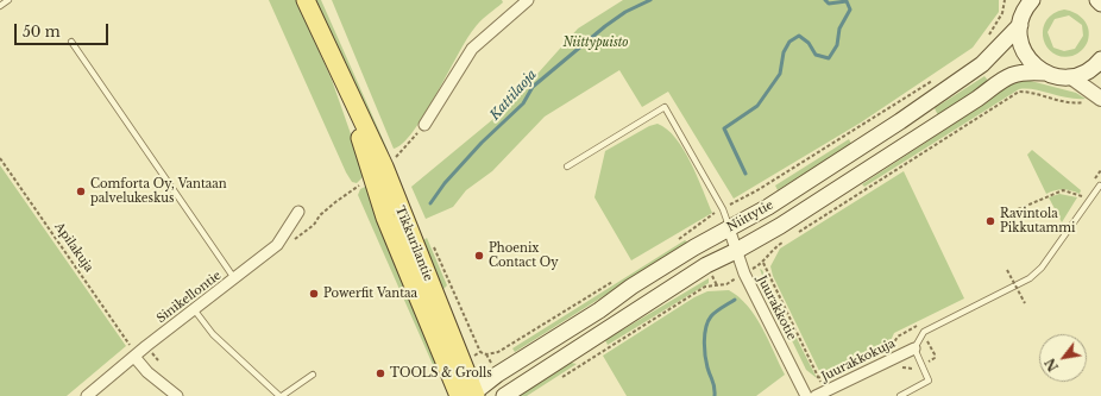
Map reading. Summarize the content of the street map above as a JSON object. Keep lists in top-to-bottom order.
{
  "streets": {
    "main road": ["Niittytie", "Tikkurilantie"],
    "street": ["Sinikellontie", "Juurakkotie", "Juurakkokuja"],
    "path": ["Apilakuja"]
  },
  "crossings": [
    ["Niittytie", "Tikkurilantie"],
    ["Niittytie", "Juurakkotie"],
    ["Apilakuja", "Sinikellontie"]
  ],
  "water": ["Kattilaoja"],
  "parks": ["Niittypuisto"],
  "places": [
    "Comforta Oy, Vantaan palvelukeskus",
    "Ravintola Pikkutammi",
    "Phoenix Contact Oy",
    "Powerfit Vantaa",
    "TOOLS & Grolls"
  ],
  "scale_bar": "50 m",
  "north": "bottom left"
}
